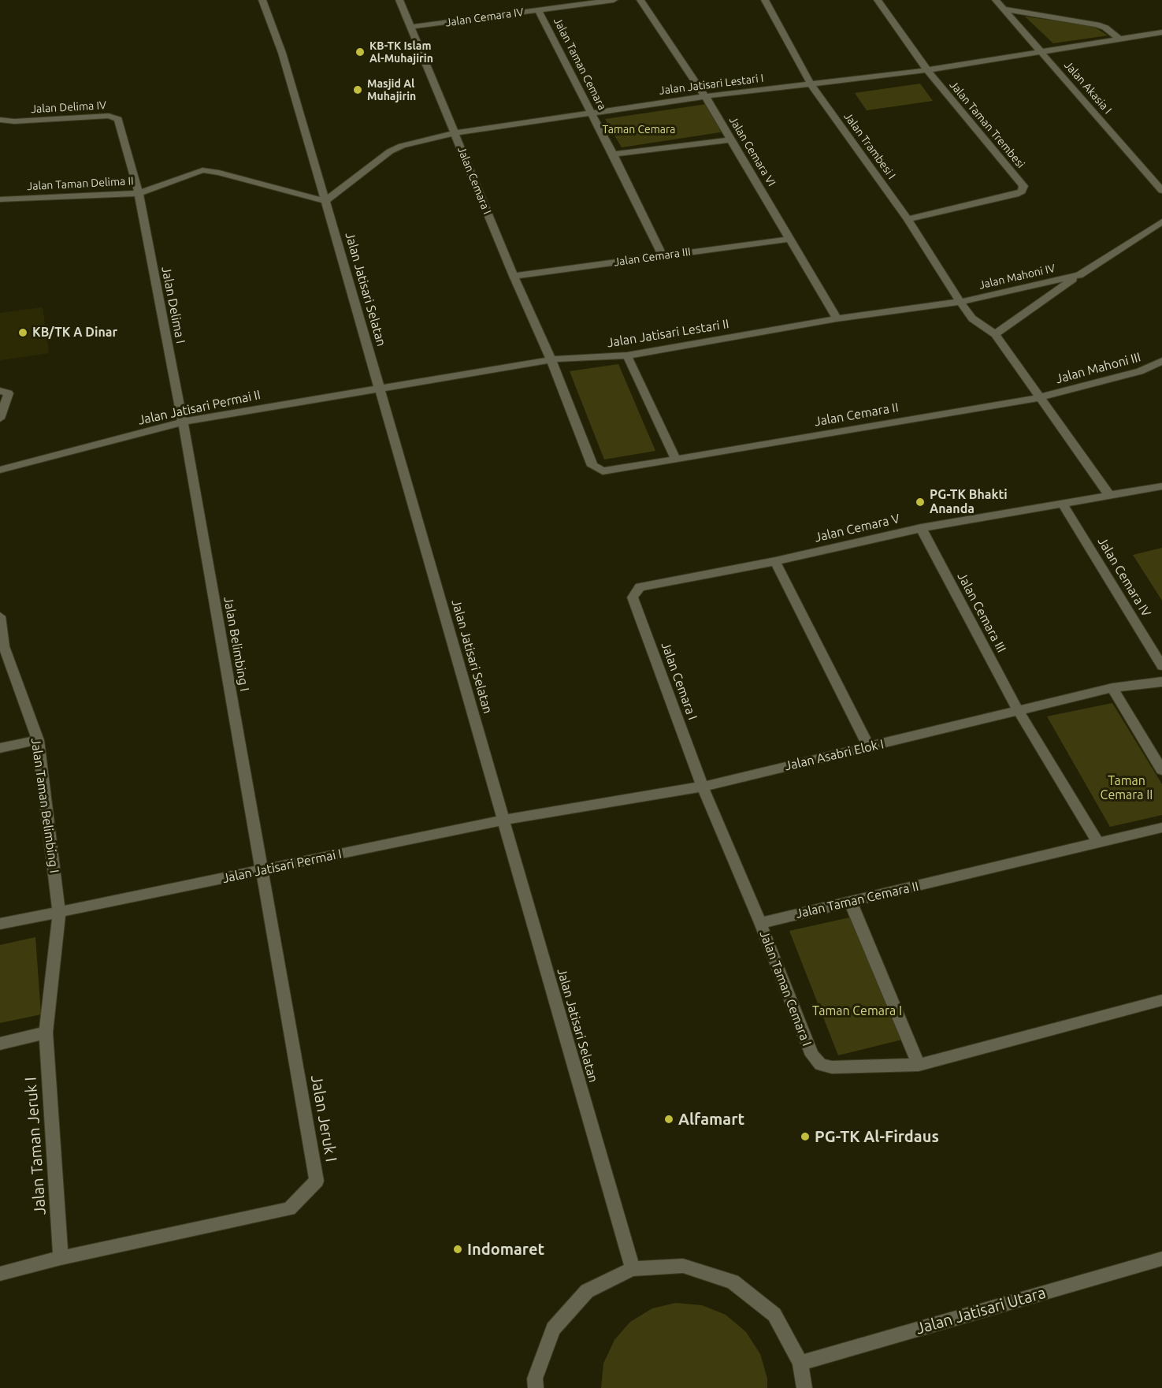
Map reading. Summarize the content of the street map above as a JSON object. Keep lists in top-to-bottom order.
{
  "streets": {
    "street": [
      "Jalan Cemara IV",
      "Jalan Taman Cemara",
      "Jalan Jatisari Lestari I",
      "Jalan Akasia I",
      "Jalan Delima IV",
      "Jalan Taman Trembesi",
      "Jalan Trambesi I",
      "Jalan Cemara VI",
      "Jalan Cemara I",
      "Jalan Taman Delima II",
      "Jalan Cemara III",
      "Jalan Mahoni IV",
      "Jalan Jatisari Selatan",
      "Jalan Delima I",
      "Jalan Jatisari Lestari II",
      "Jalan Mahoni III",
      "Jalan Jatisari Permai II",
      "Jalan Cemara II",
      "Jalan Cemara V",
      "Jalan Belimbing I",
      "Jalan Asabri Elok I",
      "Jalan Taman Belimbing I",
      "Jalan Jatisari Permai I",
      "Jalan Taman Cemara II",
      "Jalan Taman Cemara I",
      "Jalan Jeruk I",
      "Jalan Taman Jeruk I",
      "Jalan Jatisari Utara"
    ]
  },
  "crossings": [
    ["Jalan Cemara IV", "Jalan Taman Cemara"],
    ["Jalan Cemara IV", "Jalan Cemara I"],
    ["Jalan Cemara IV", "Jalan Cemara V"],
    ["Jalan Taman Cemara", "Jalan Jatisari Lestari I"],
    ["Jalan Taman Cemara", "Jalan Cemara III"],
    ["Jalan Jatisari Lestari I", "Jalan Akasia I"],
    ["Jalan Jatisari Lestari I", "Jalan Taman Trembesi"],
    ["Jalan Jatisari Lestari I", "Jalan Trambesi I"],
    ["Jalan Jatisari Lestari I", "Jalan Cemara VI"],
    ["Jalan Jatisari Lestari I", "Jalan Cemara I"],
    ["Jalan Jatisari Lestari I", "Jalan Taman Delima II"],
    ["Jalan Jatisari Lestari I", "Jalan Jatisari Selatan"],
    ["Jalan Delima IV", "Jalan Taman Delima II"],
    ["Jalan Delima IV", "Jalan Delima I"],
    ["Jalan Taman Trembesi", "Jalan Trambesi I"],
    ["Jalan Trambesi I", "Jalan Mahoni IV"],
    ["Jalan Trambesi I", "Jalan Jatisari Lestari II"],
    ["Jalan Cemara VI", "Jalan Cemara III"],
    ["Jalan Cemara VI", "Jalan Jatisari Lestari II"],
    ["Jalan Cemara I", "Jalan Cemara III"],
    ["Jalan Cemara I", "Jalan Jatisari Lestari II"],
    ["Jalan Cemara I", "Jalan Cemara II"],
    ["Jalan Cemara I", "Jalan Cemara V"],
    ["Jalan Cemara I", "Jalan Asabri Elok I"],
    ["Jalan Taman Delima II", "Jalan Jatisari Selatan"],
    ["Jalan Taman Delima II", "Jalan Delima I"],
    ["Jalan Cemara III", "Jalan Cemara V"],
    ["Jalan Cemara III", "Jalan Asabri Elok I"],
    ["Jalan Mahoni IV", "Jalan Jatisari Lestari II"],
    ["Jalan Jatisari Selatan", "Jalan Jatisari Lestari II"],
    ["Jalan Jatisari Selatan", "Jalan Jatisari Permai II"],
    ["Jalan Jatisari Selatan", "Jalan Asabri Elok I"],
    ["Jalan Jatisari Selatan", "Jalan Jatisari Permai I"],
    ["Jalan Delima I", "Jalan Jatisari Permai II"],
    ["Jalan Delima I", "Jalan Belimbing I"],
    ["Jalan Jatisari Lestari II", "Jalan Jatisari Permai II"],
    ["Jalan Jatisari Lestari II", "Jalan Cemara II"],
    ["Jalan Mahoni III", "Jalan Cemara II"],
    ["Jalan Jatisari Permai II", "Jalan Belimbing I"],
    ["Jalan Belimbing I", "Jalan Jatisari Permai I"],
    ["Jalan Belimbing I", "Jalan Jeruk I"],
    ["Jalan Asabri Elok I", "Jalan Jatisari Permai I"],
    ["Jalan Taman Belimbing I", "Jalan Jatisari Permai I"],
    ["Jalan Taman Belimbing I", "Jalan Taman Jeruk I"],
    ["Jalan Jatisari Permai I", "Jalan Jeruk I"],
    ["Jalan Jatisari Permai I", "Jalan Taman Jeruk I"],
    ["Jalan Taman Cemara II", "Jalan Taman Cemara I"],
    ["Jalan Jeruk I", "Jalan Taman Jeruk I"]
  ],
  "parks": ["Taman Cemara", "Taman Cemara II", "Taman Cemara I"],
  "places": [
    "KB-TK Islam Al-Muhajirin",
    "Masjid Al Muhajirin",
    "KB/TK A Dinar",
    "PG-TK Bhakti Ananda",
    "Alfamart",
    "PG-TK Al-Firdaus",
    "Indomaret"
  ]
}
